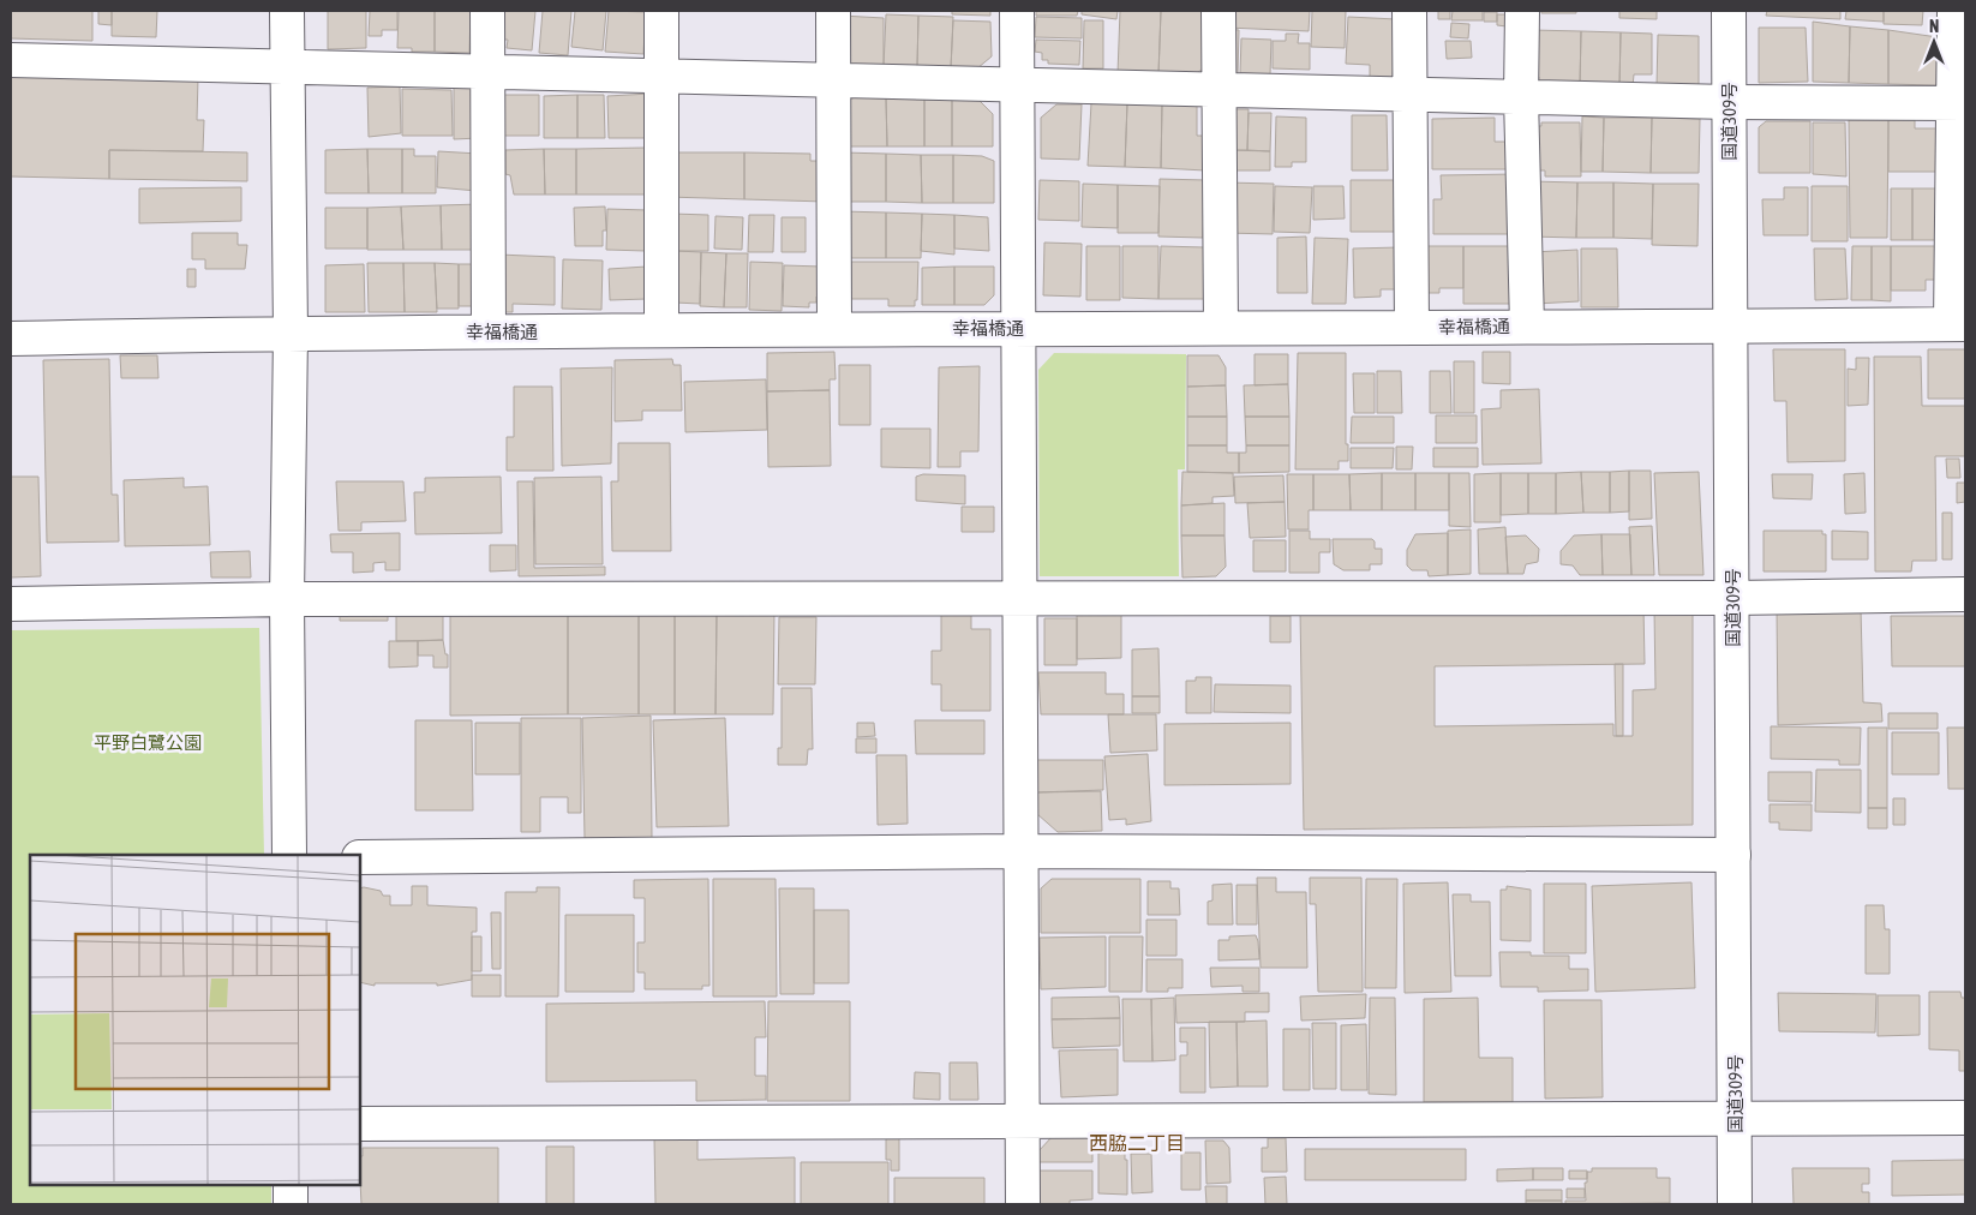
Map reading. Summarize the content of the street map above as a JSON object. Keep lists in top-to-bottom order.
{
  "streets": {
    "main road": ["国道309号", "幸福橋通"]
  },
  "crossings": [
    ["国道309号", "幸福橋通"]
  ],
  "districts": ["西脇二丁目"],
  "parks": ["平野白鷺公園"],
  "north": "top"
}
